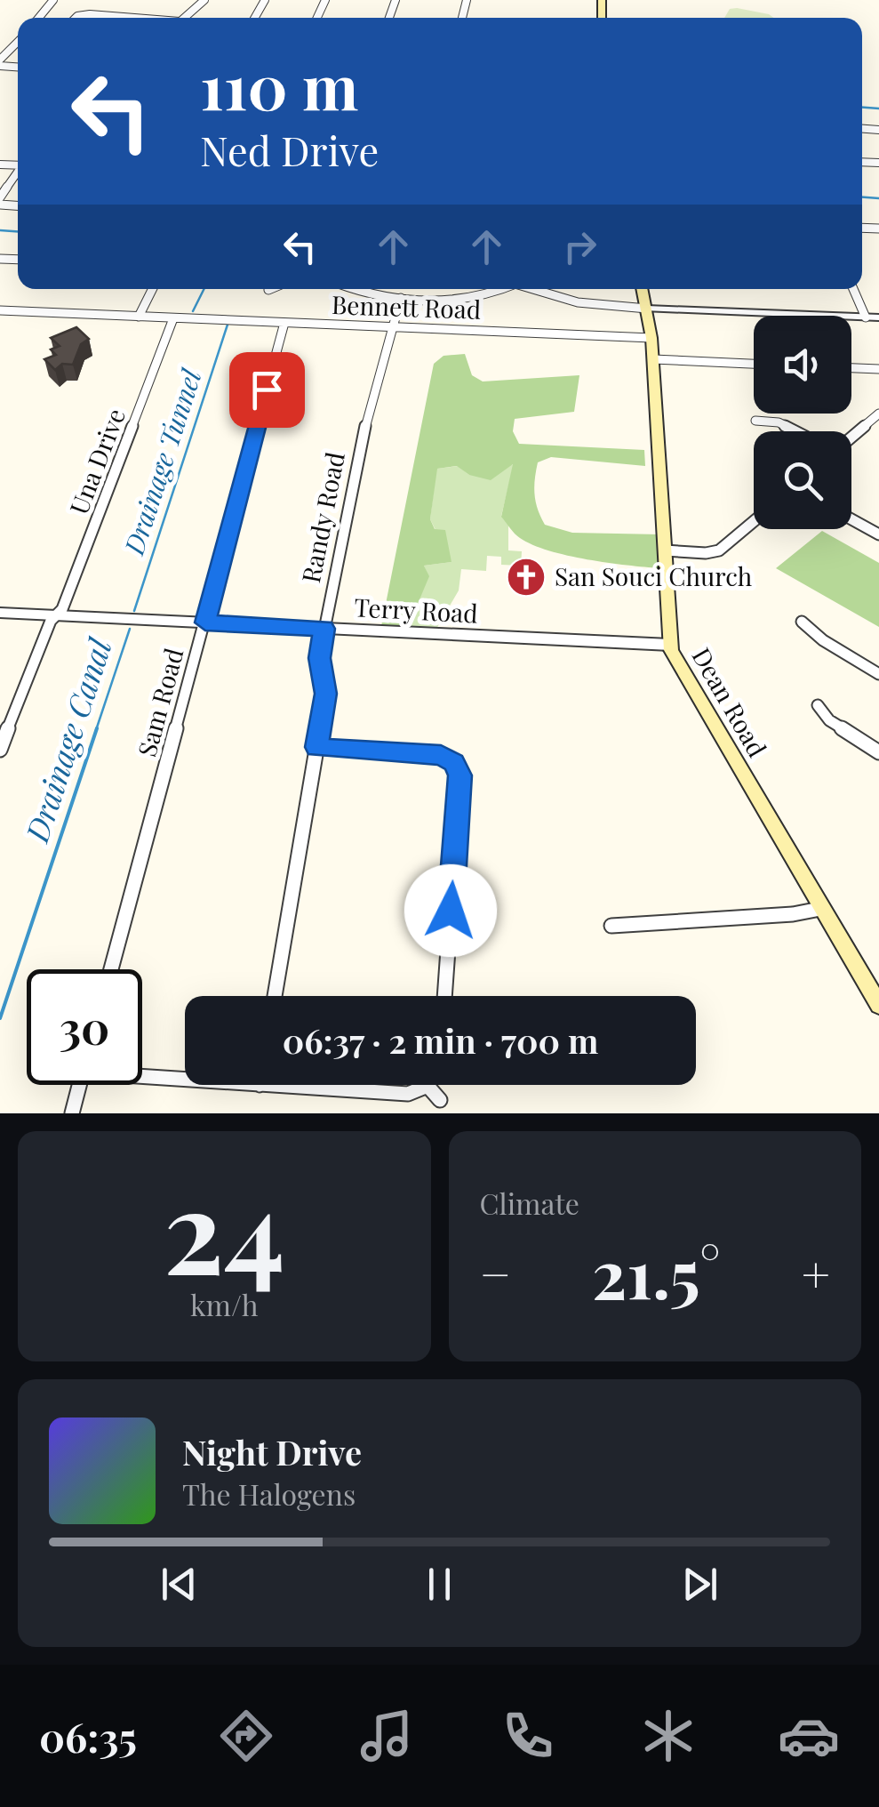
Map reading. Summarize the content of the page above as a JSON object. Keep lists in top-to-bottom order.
{
  "streets": {
    "main road": ["Dean Road"],
    "street": [
      "Bennett Road",
      "Una Drive",
      "Randy Road",
      "Terry Road",
      "Sam Road"
    ]
  },
  "crossings": [
    ["Bennett Road", "Una Drive"],
    ["Bennett Road", "Randy Road"],
    ["Bennett Road", "Sam Road"],
    ["Bennett Road", "Dean Road"],
    ["Una Drive", "Terry Road"],
    ["Randy Road", "Terry Road"],
    ["Terry Road", "Sam Road"],
    ["Terry Road", "Dean Road"]
  ],
  "water": ["Drainage Tunnel", "Drainage Canal"],
  "places": {
    "church": ["San Souci Church"]
  },
  "page": {
    "turn": ["110 m", "Ned Drive"],
    "limit": "30",
    "trip": "06:37 · 2 min · 700 m",
    "tile": [
      ["24", "km/h"],
      "Climate"
    ],
    "heat": ["−", "21.5°", "+"],
    "song": ["Night Drive", "The Halogens"],
    "tabs": "06:35"
  }
}
